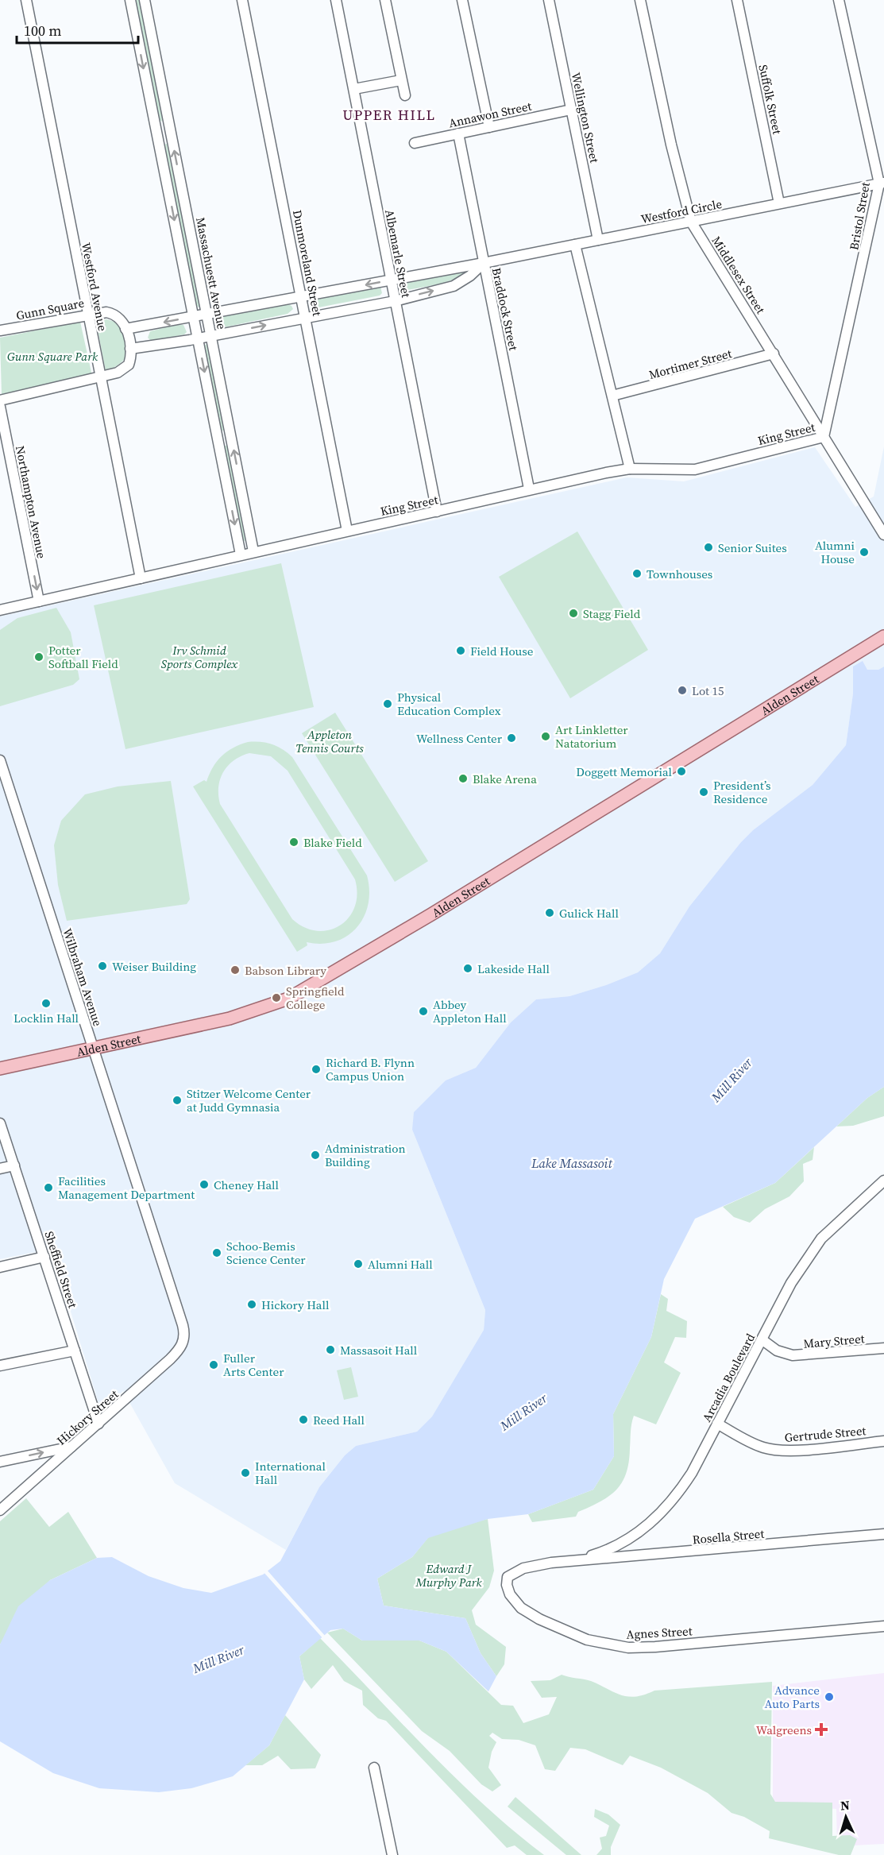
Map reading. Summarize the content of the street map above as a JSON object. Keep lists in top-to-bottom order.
{
  "streets": {
    "main road": ["Alden Street"],
    "street": [
      "Suffolk Street",
      "Annawon Street",
      "Wellington Street",
      "Westford Circle",
      "Bristol Street",
      "Albemarle Street",
      "Dunmoreland Street",
      "Massachuestt Avenue",
      "Middlesex Street",
      "Westford Avenue",
      "Gunn Square",
      "Braddock Street",
      "Mortimer Street",
      "King Street",
      "Northampton Avenue",
      "Wilbraham Avenue",
      "Sheffield Street",
      "Mary Street",
      "Arcadia Boulevard",
      "Hickory Street",
      "Gertrude Street",
      "Rosella Street",
      "Agnes Street"
    ]
  },
  "crossings": [
    ["Suffolk Street", "Westford Circle"],
    ["Annawon Street", "Wellington Street"],
    ["Annawon Street", "Braddock Street"],
    ["Wellington Street", "Westford Circle"],
    ["Westford Circle", "Bristol Street"],
    ["Westford Circle", "Albemarle Street"],
    ["Westford Circle", "Dunmoreland Street"],
    ["Westford Circle", "Massachuestt Avenue"],
    ["Westford Circle", "Middlesex Street"],
    ["Westford Circle", "Gunn Square"],
    ["Westford Circle", "Braddock Street"],
    ["Bristol Street", "Middlesex Street"],
    ["Bristol Street", "King Street"],
    ["Albemarle Street", "King Street"],
    ["Dunmoreland Street", "King Street"],
    ["Massachuestt Avenue", "King Street"],
    ["Middlesex Street", "Mortimer Street"],
    ["Middlesex Street", "King Street"],
    ["Westford Avenue", "Gunn Square"],
    ["Westford Avenue", "King Street"],
    ["Braddock Street", "King Street"],
    ["King Street", "Northampton Avenue"],
    ["Alden Street", "Wilbraham Avenue"],
    ["Wilbraham Avenue", "Hickory Street"],
    ["Sheffield Street", "Hickory Street"],
    ["Mary Street", "Arcadia Boulevard"],
    ["Arcadia Boulevard", "Gertrude Street"],
    ["Arcadia Boulevard", "Rosella Street"],
    ["Arcadia Boulevard", "Agnes Street"],
    ["Rosella Street", "Agnes Street"]
  ],
  "one_way": ["Northampton Avenue"],
  "districts": ["UPPER HILL"],
  "water": ["Mill River", "Lake Massasoit"],
  "parks": [
    "Gunn Square Park",
    "Irv Schmid Sports Complex",
    "Appleton Tennis Courts",
    "Edward J Murphy Park"
  ],
  "places": {
    "other": [
      "Senior Suites",
      "Alumni House",
      "Townhouses",
      "Stagg Field",
      "Field House",
      "Potter Softball Field",
      "Lot 15",
      "Physical Education Complex",
      "Art Linkletter Natatorium",
      "Wellness Center",
      "Doggett Memorial",
      "Blake Arena",
      "President’s Residence",
      "Blake Field",
      "Gulick Hall",
      "Weiser Building",
      "Lakeside Hall",
      "Babson Library",
      "Springfield College",
      "Locklin Hall",
      "Abbey Appleton Hall",
      "Richard B. Flynn Campus Union",
      "Stitzer Welcome Center at Judd Gymnasia",
      "Administration Building",
      "Cheney Hall",
      "Facilities Management Department",
      "Schoo-Bemis Science Center",
      "Alumni Hall",
      "Hickory Hall",
      "Massasoit Hall",
      "Fuller Arts Center",
      "Reed Hall",
      "International Hall",
      "Advance Auto Parts"
    ],
    "health": ["Walgreens"]
  },
  "scale_bar": "100 m",
  "north": "top"
}
